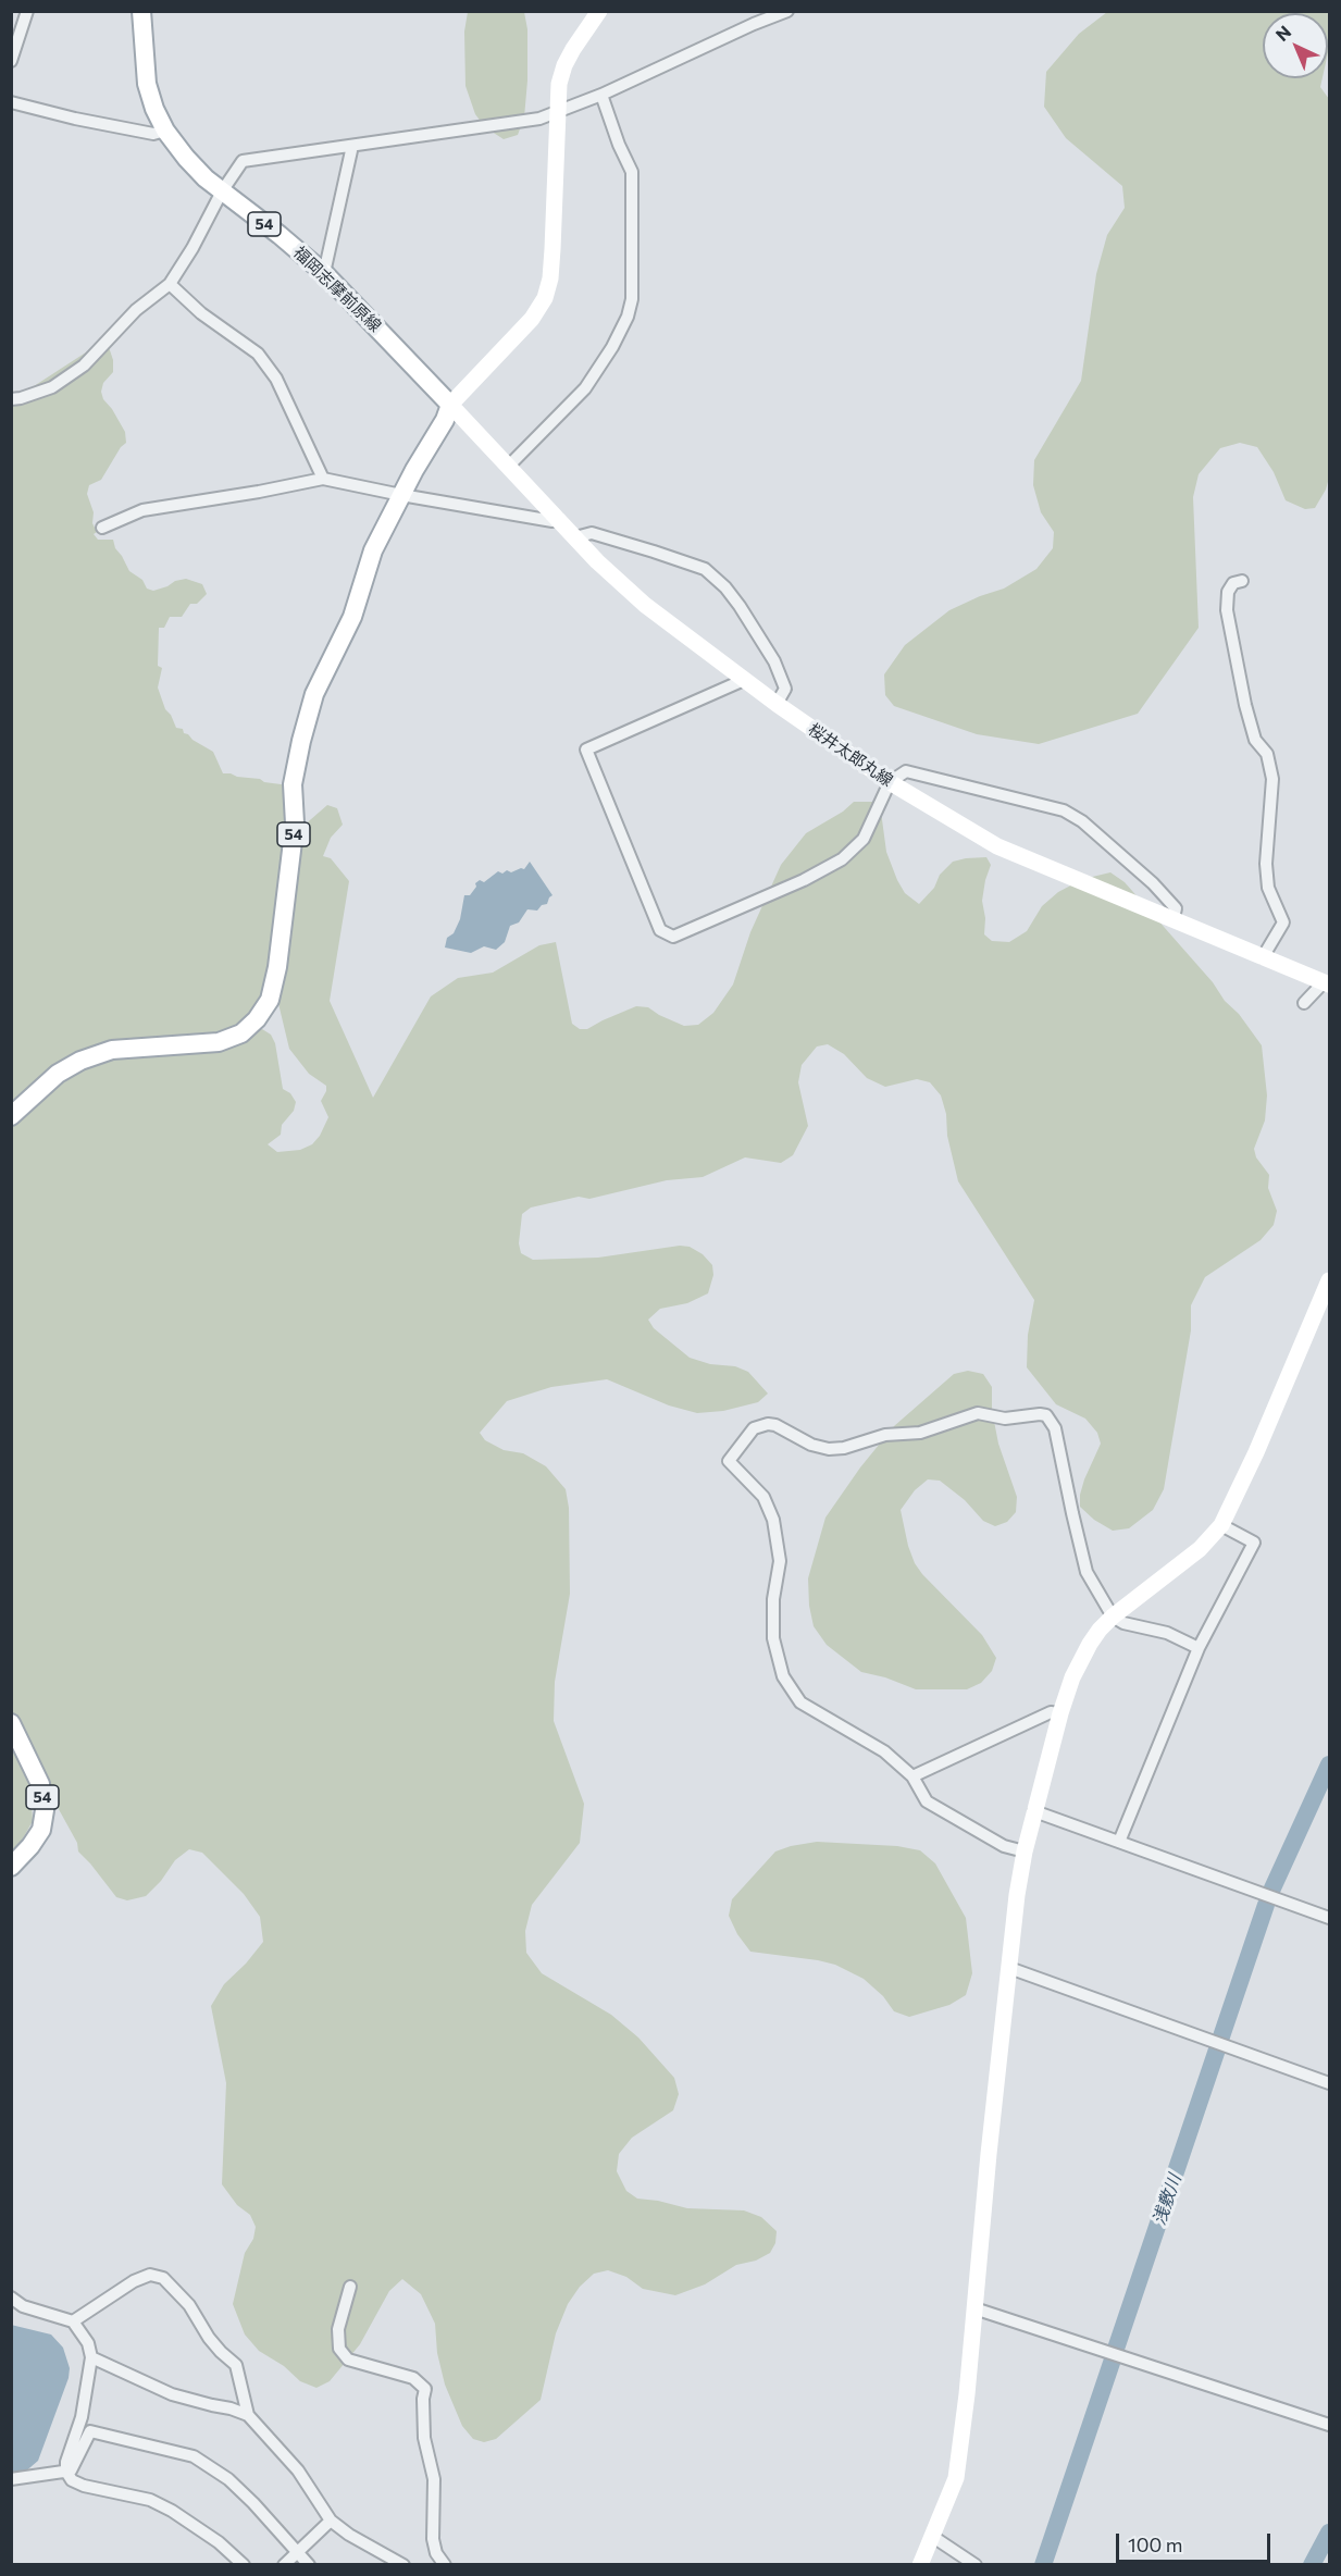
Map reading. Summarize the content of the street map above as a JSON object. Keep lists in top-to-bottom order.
{
  "streets": {
    "main road": ["54", "福岡志摩前原線"],
    "street": ["桜井太郎丸線"]
  },
  "crossings": [
    ["54", "福岡志摩前原線"],
    ["54", "桜井太郎丸線"],
    ["福岡志摩前原線", "桜井太郎丸線"]
  ],
  "water": ["浅敷川"],
  "scale_bar": "100 m",
  "north": "top left"
}
